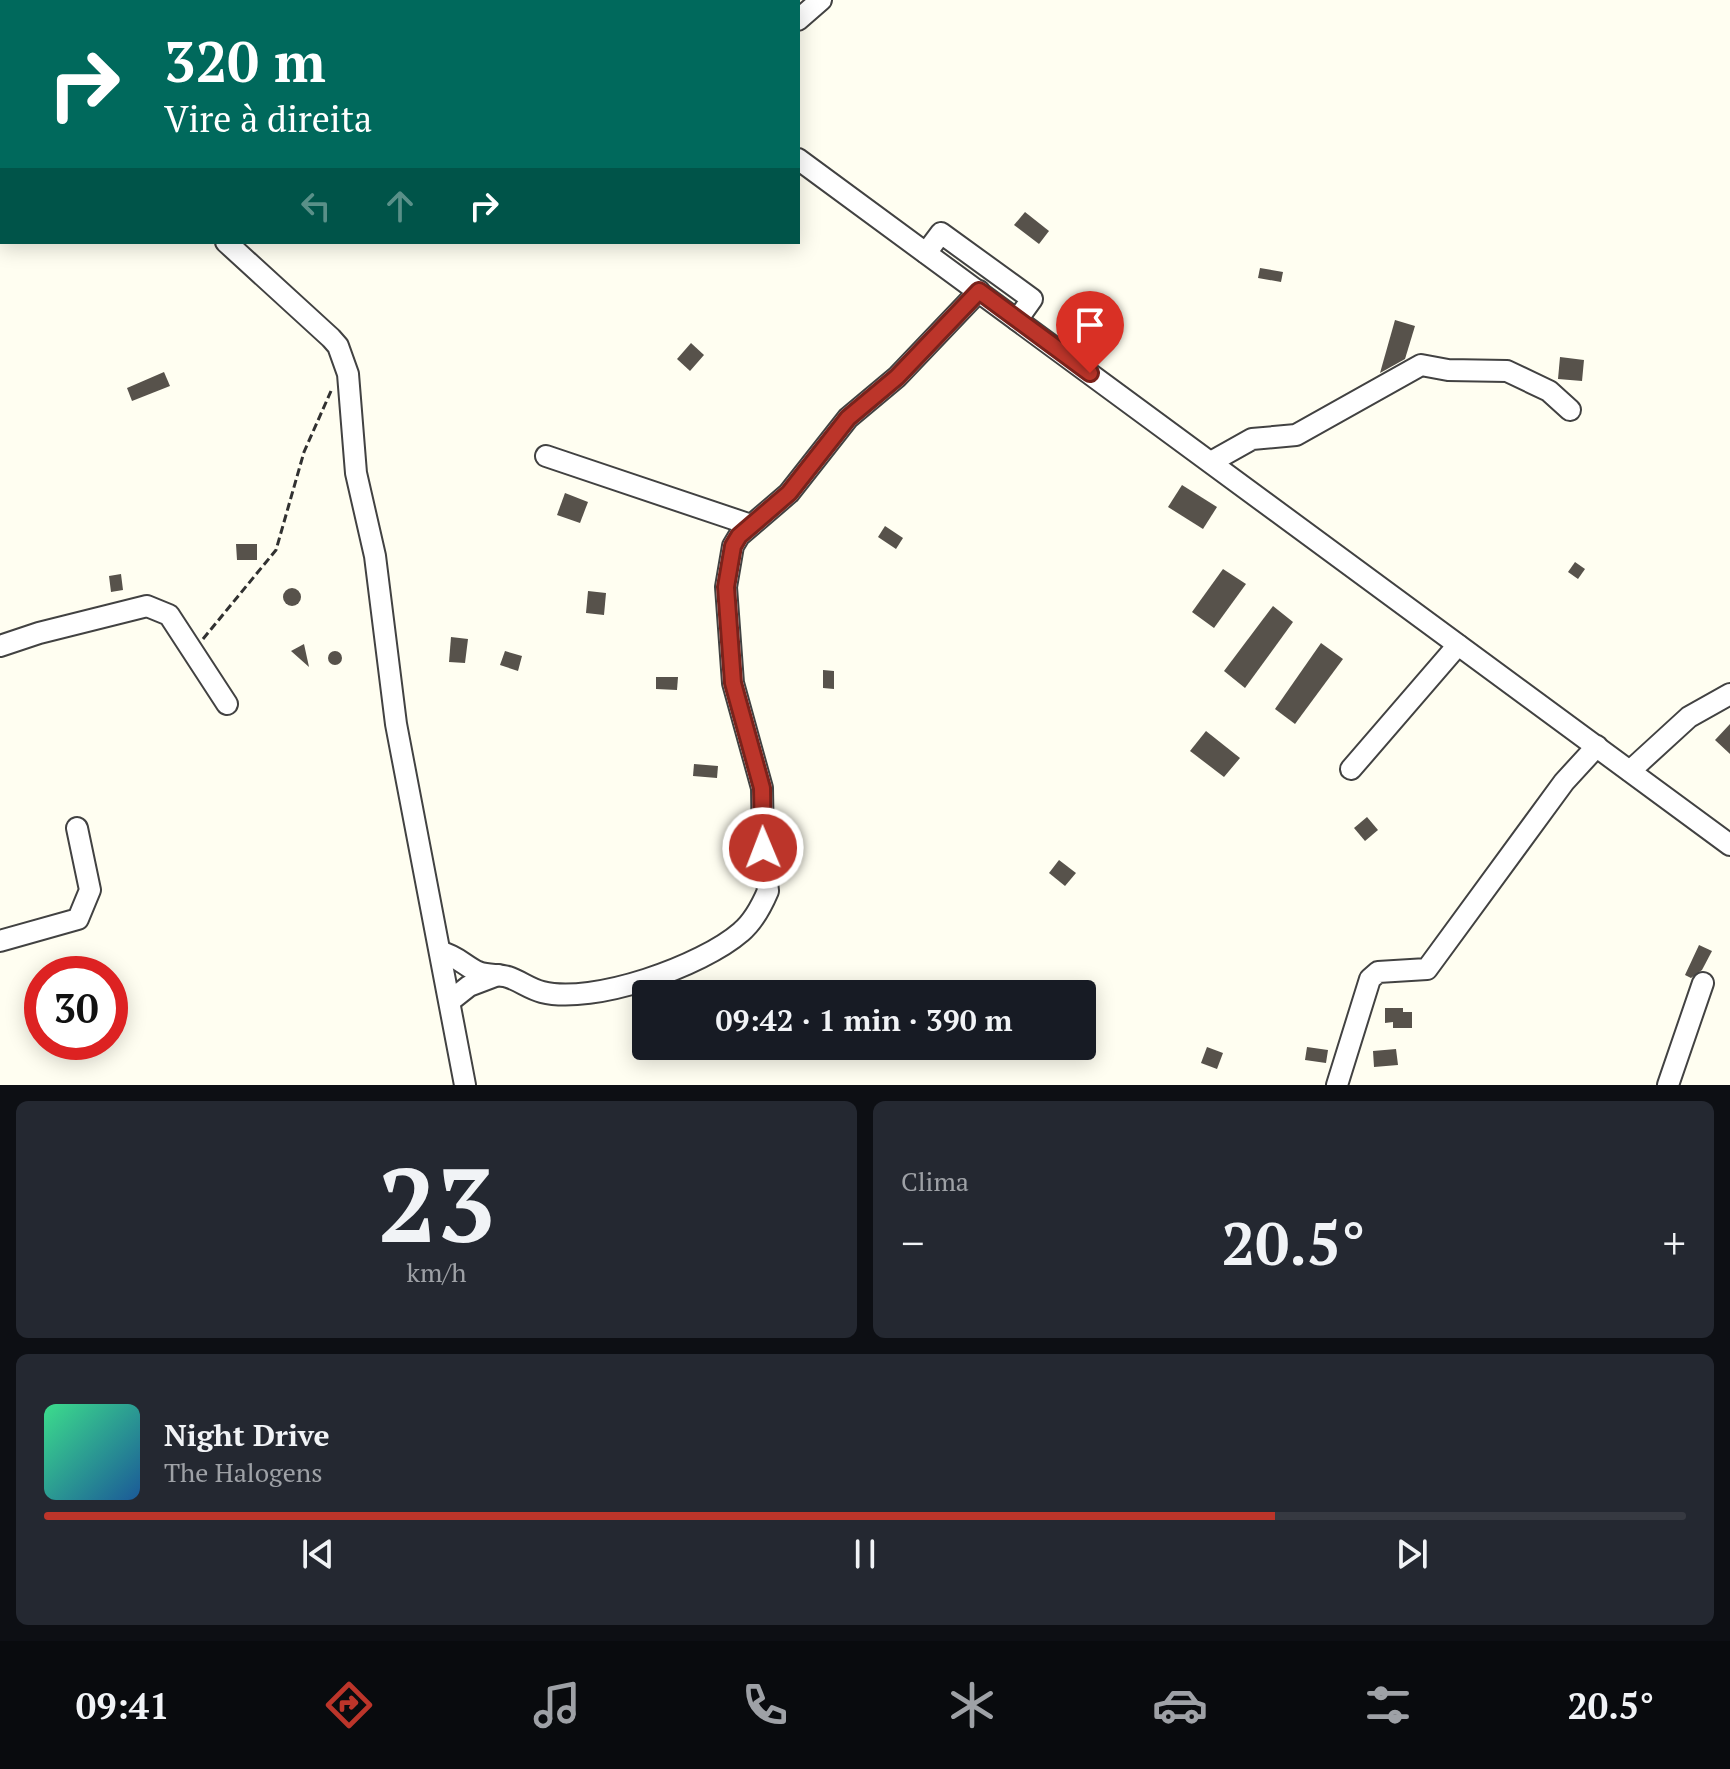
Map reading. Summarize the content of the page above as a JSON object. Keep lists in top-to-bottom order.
{
  "page": {
    "turn": ["320 m", "Vire à direita"],
    "limit": "30",
    "trip": "09:42 · 1 min · 390 m",
    "tile": [
      ["23", "km/h"],
      "Clima"
    ],
    "heat": ["−", "20.5°", "+"],
    "song": ["Night Drive", "The Halogens"],
    "tabs": ["09:41", "20.5°"]
  }
}
